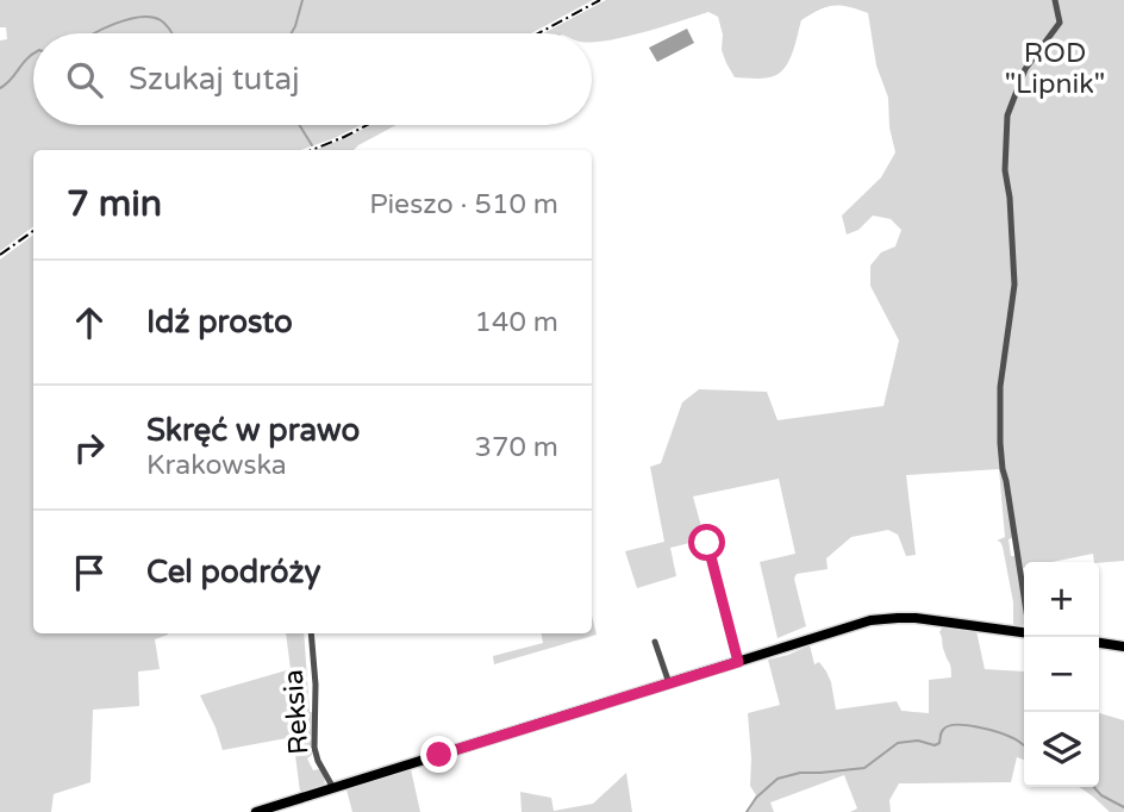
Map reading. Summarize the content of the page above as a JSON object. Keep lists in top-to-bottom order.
{
  "streets": {
    "street": ["Reksia"]
  },
  "parks": ["ROD \"Lipnik\""],
  "page": {
    "search": "Szukaj tutaj",
    "heading": ["7 min", "Pieszo · 510 m"],
    "list": [
      ["Idź prosto", "140 m"],
      ["Skręć w prawo", "Krakowska", "370 m"],
      "Cel podróży"
    ],
    "map_buttons": ["+", "−"]
  }
}
